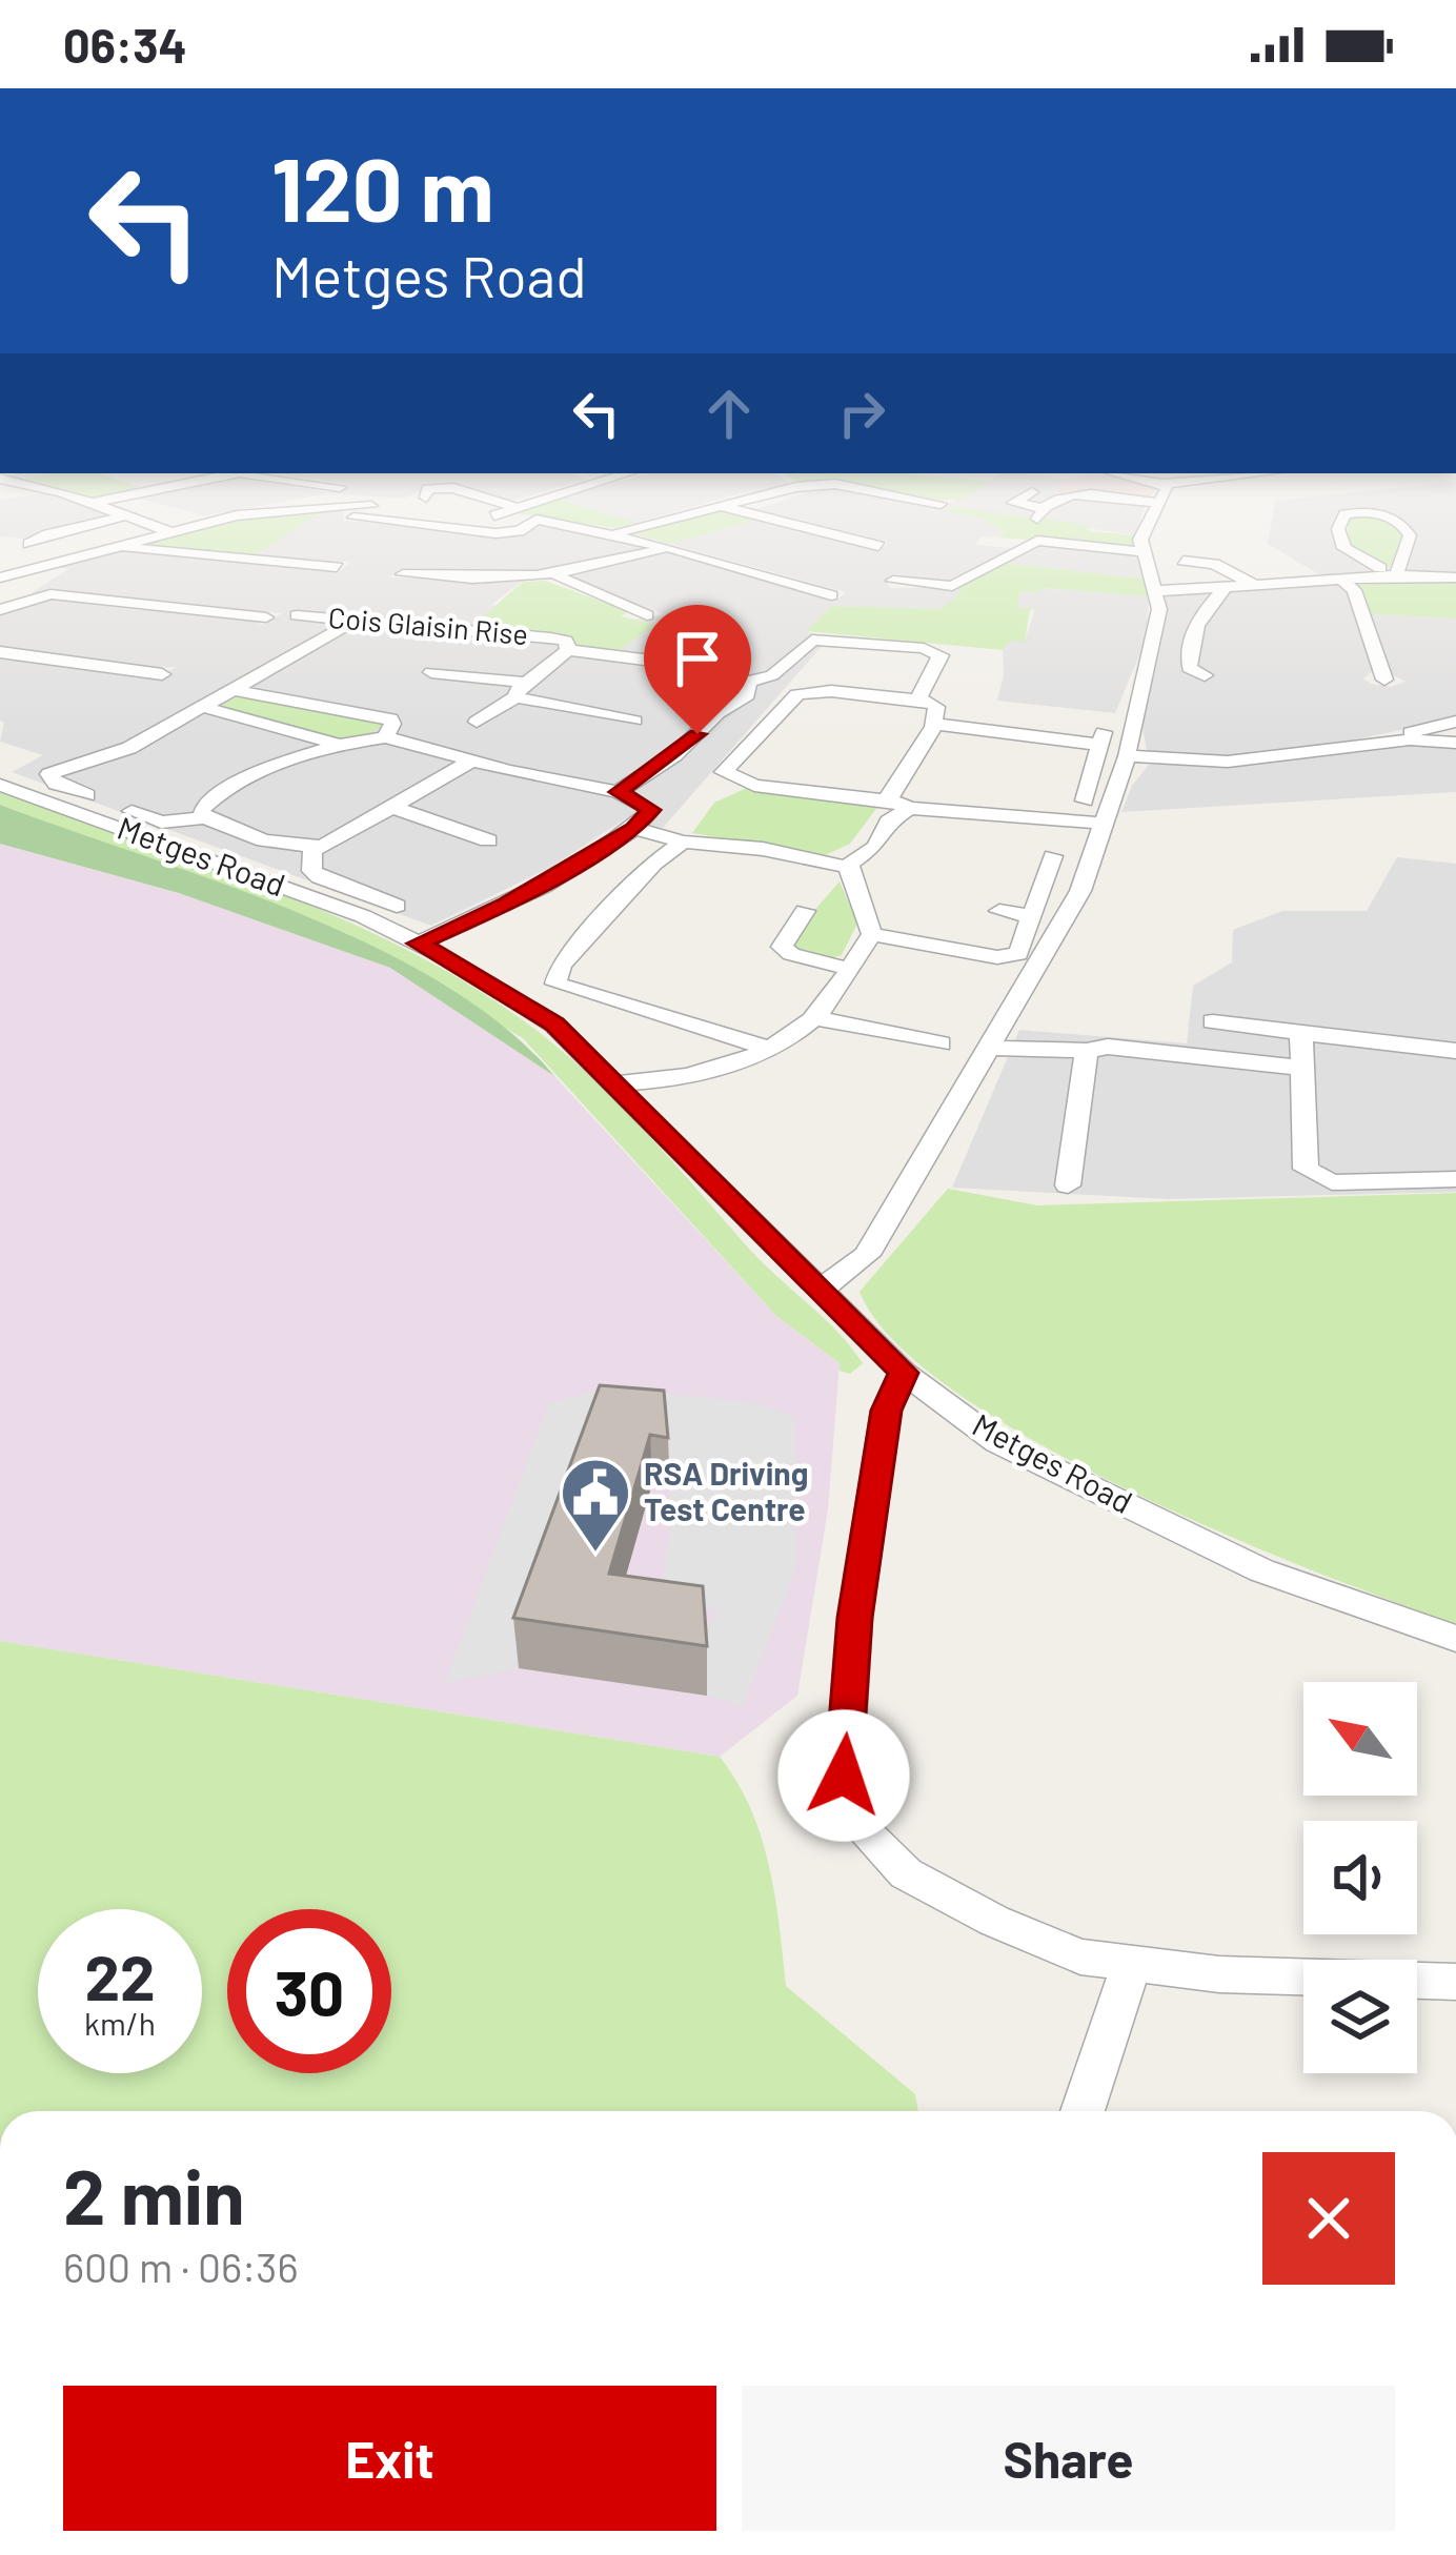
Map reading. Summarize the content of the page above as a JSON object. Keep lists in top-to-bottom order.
{
  "streets": {
    "street": ["Cois Glaisin Rise", "Metges Road"]
  },
  "places": {
    "public building": ["RSA Driving Test Centre"]
  },
  "north": "top left",
  "page": {
    "status": "06:34",
    "turn": ["120 m", "Metges Road"],
    "speed": "22 km/h",
    "limit": "30",
    "heading": ["2 min", "600 m · 06:36"],
    "buttons": ["Exit", "Share"]
  }
}
